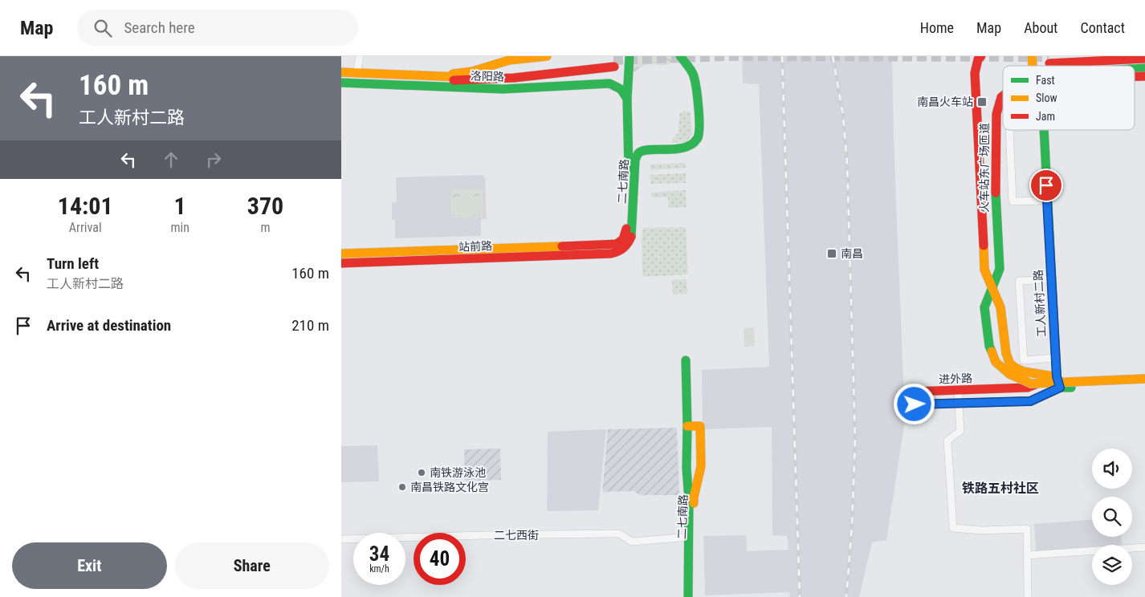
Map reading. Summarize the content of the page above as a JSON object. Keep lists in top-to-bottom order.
{
  "streets": {
    "main road": [
      "洛阳路",
      "火车站东广场匝道",
      "二七南路",
      "站前路",
      "工人新村二路",
      "进外路"
    ],
    "street": ["二七西街"]
  },
  "crossings": [
    ["火车站东广场匝道", "工人新村二路"],
    ["火车站东广场匝道", "进外路"],
    ["二七南路", "站前路"],
    ["二七南路", "二七西街"],
    ["工人新村二路", "进外路"]
  ],
  "districts": ["铁路五村社区"],
  "places": {
    "transit": ["南昌火车站", "南昌"],
    "other": ["南铁游泳池", "南昌铁路文化宫"]
  },
  "legend": ["Fast", "Slow", "Jam"],
  "page": {
    "header": "Map",
    "search": "Search here",
    "nav": [
      "Home",
      "Map",
      "About",
      "Contact"
    ],
    "turn": ["160 m", "工人新村二路"],
    "eta": [
      "14:01",
      "Arrival",
      "1",
      "min",
      "370",
      "m"
    ],
    "list": [
      {
        "name": "Turn left",
        "note": "工人新村二路",
        "value": "160 m"
      },
      {
        "name": "Arrive at destination",
        "value": "210 m"
      }
    ],
    "speed": "34 km/h",
    "limit": "40",
    "buttons": ["Exit", "Share"]
  }
}
